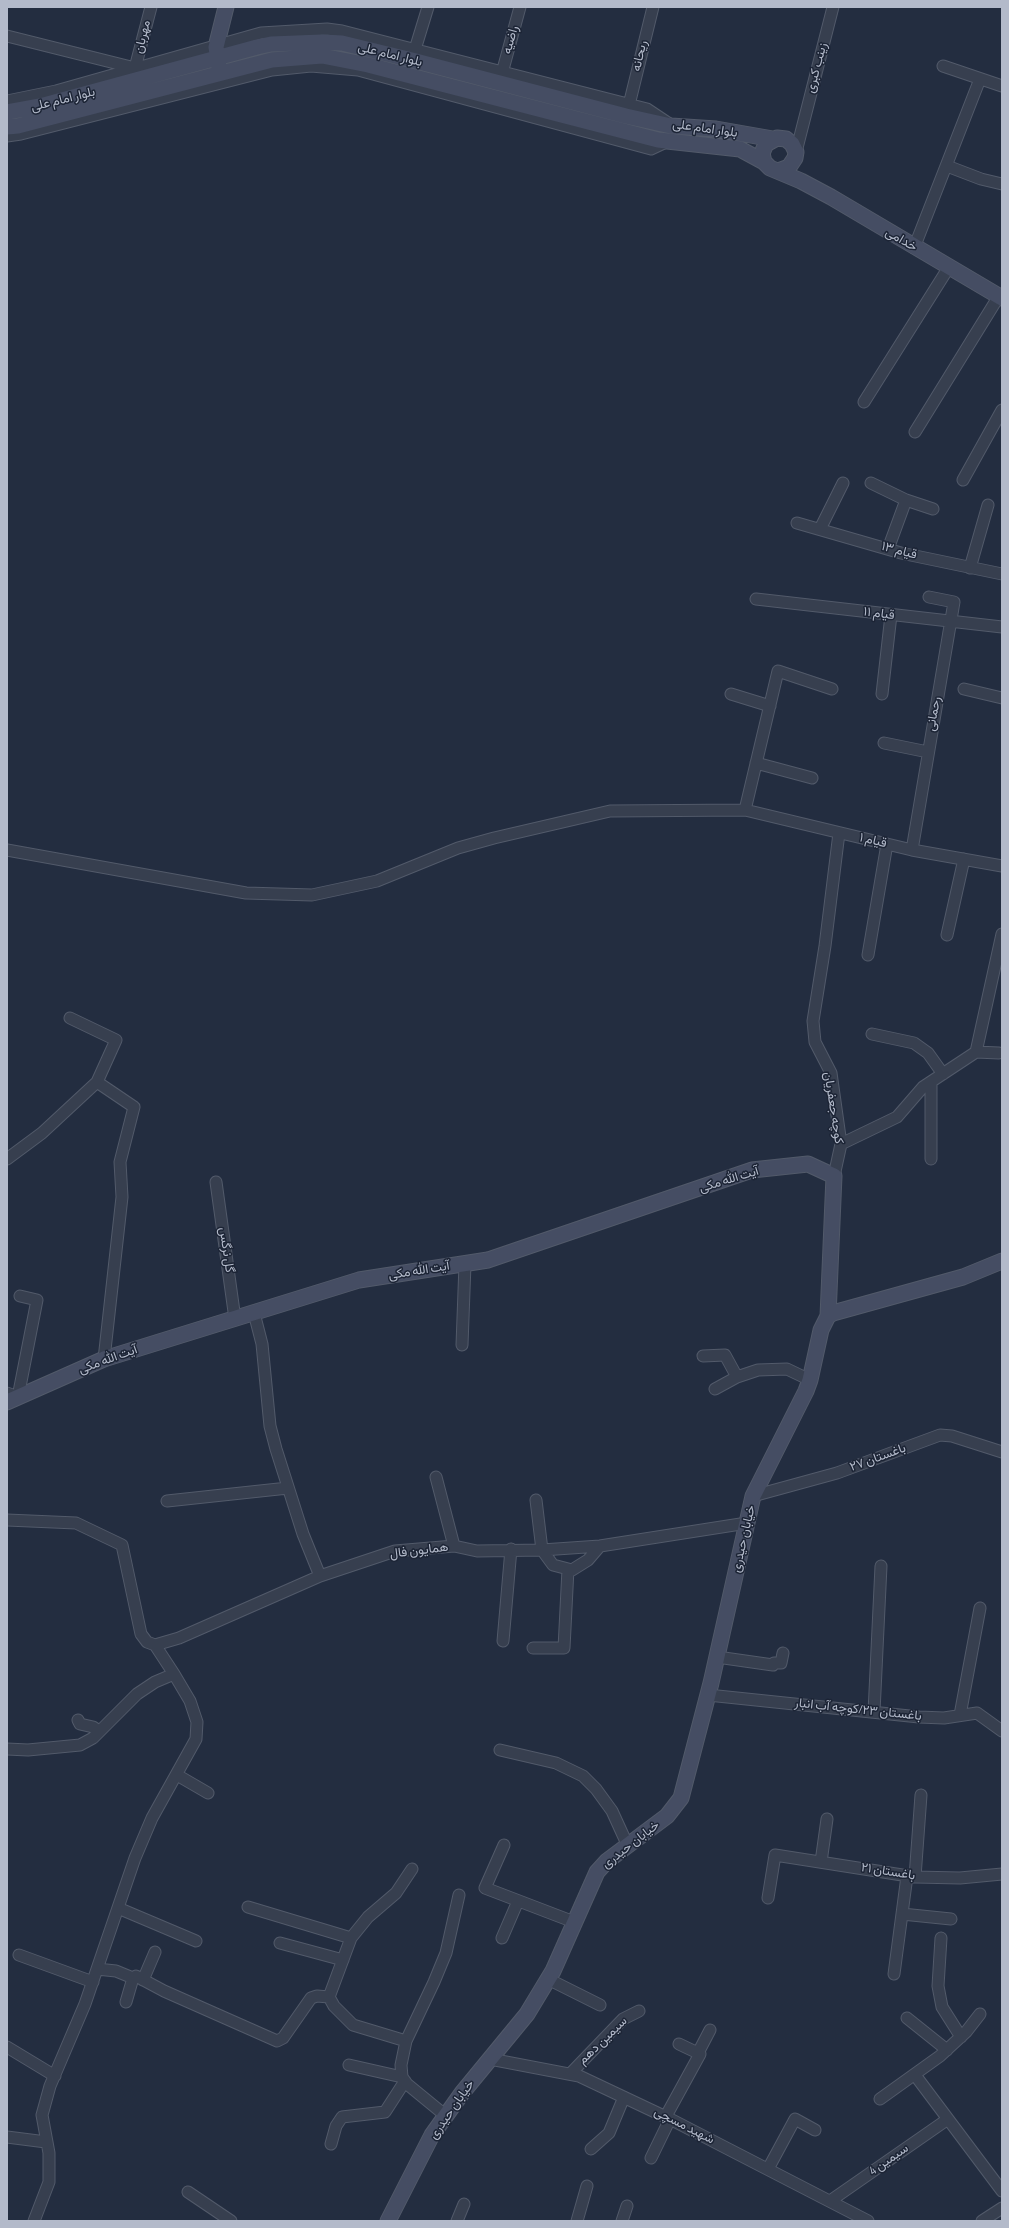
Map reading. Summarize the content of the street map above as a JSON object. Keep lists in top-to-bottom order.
{
  "streets": {
    "street": [
      "مهربان",
      "راضیه",
      "بلوار امام علی",
      "ریحانه",
      "زینب کبری",
      "خدامی",
      "قیام ۱۳",
      "قیام ۱۱",
      "رحمانی",
      "قیام ۱",
      "کوچه جعفریان",
      "آیت الله مکی",
      "گل نرگس",
      "باغستان ۲۷",
      "خیابان حیدری",
      "همایون فال",
      "باغستان ۲۳/کوچه آب انبار",
      "باغستان ۲۱",
      "سیمین دهم",
      "شهید مسچی",
      "سیمین 4"
    ]
  },
  "crossings": [
    ["بلوار امام علی", "زینب کبری"],
    ["بلوار امام علی", "خدامی"],
    ["زینب کبری", "خدامی"],
    ["قیام ۱۱", "رحمانی"],
    ["رحمانی", "قیام ۱"],
    ["قیام ۱", "کوچه جعفریان"],
    ["کوچه جعفریان", "آیت الله مکی"],
    ["کوچه جعفریان", "خیابان حیدری"],
    ["آیت الله مکی", "گل نرگس"],
    ["باغستان ۲۷", "خیابان حیدری"],
    ["خیابان حیدری", "همایون فال"],
    ["خیابان حیدری", "باغستان ۲۳/کوچه آب انبار"],
    ["خیابان حیدری", "شهید مسچی"],
    ["سیمین دهم", "شهید مسچی"],
    ["شهید مسچی", "سیمین 4"]
  ]
}
